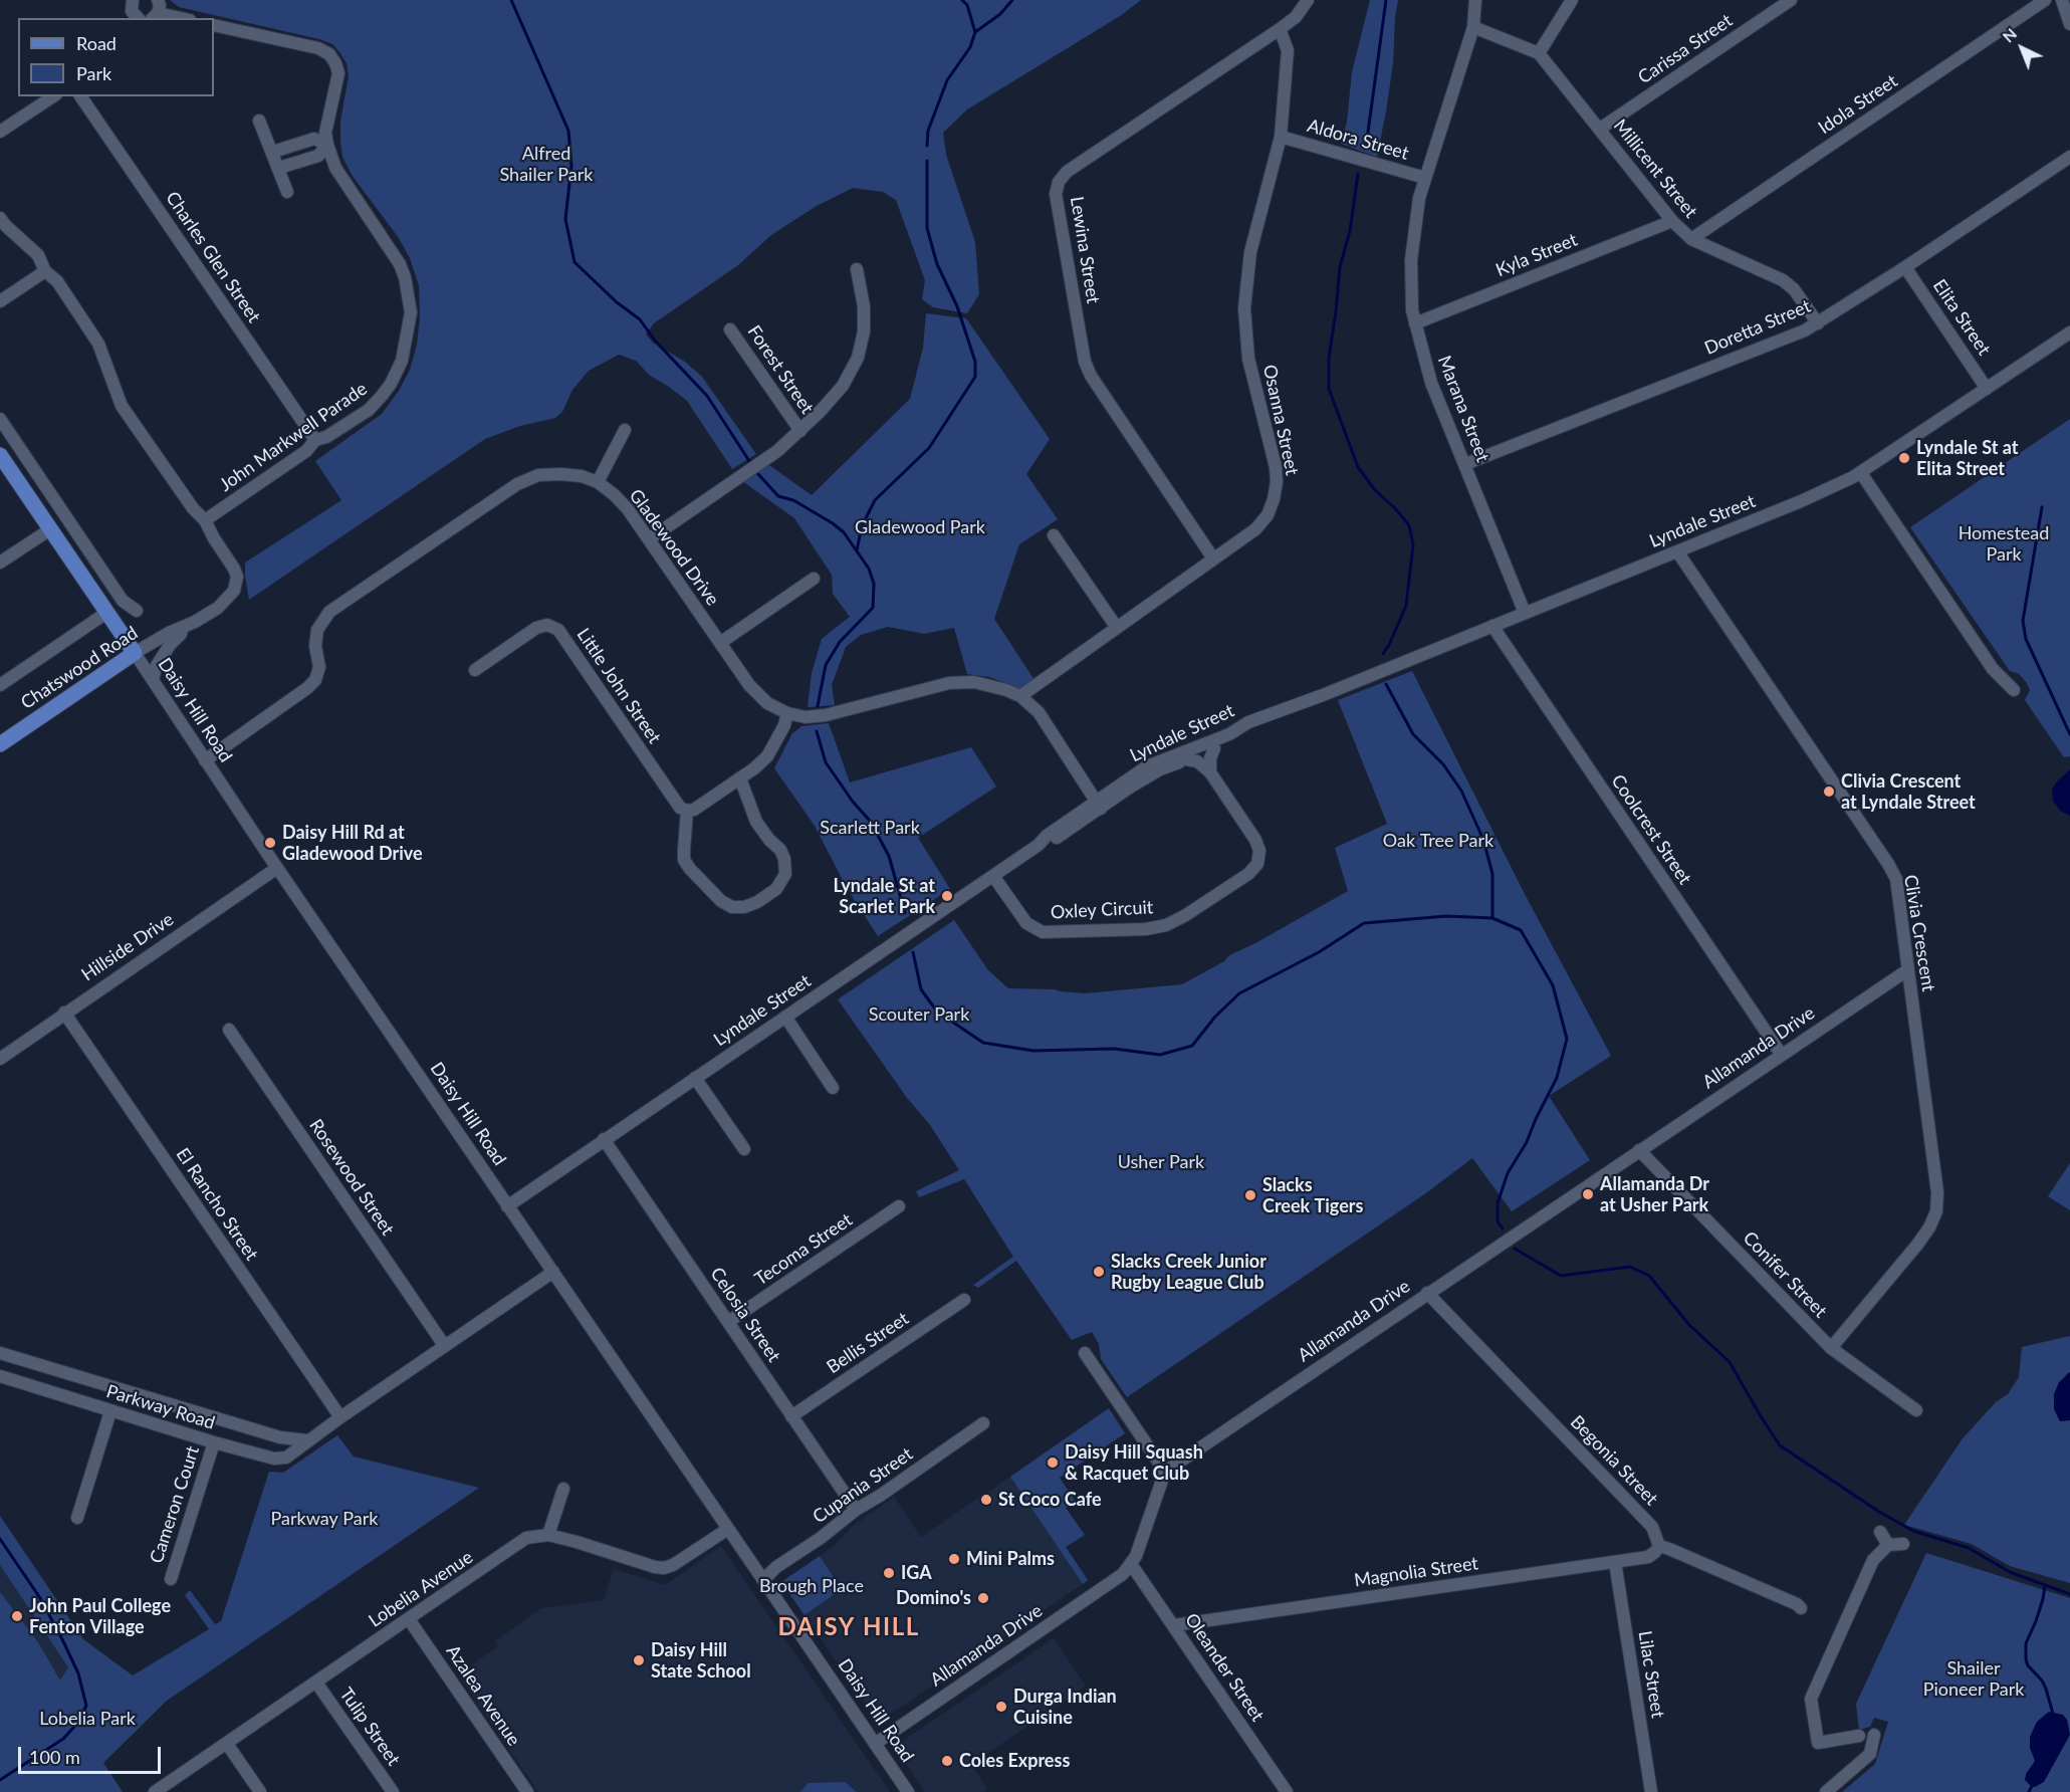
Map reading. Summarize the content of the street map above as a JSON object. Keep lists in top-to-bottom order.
{
  "streets": {
    "main road": ["Chatswood Road", "Daisy Hill Road"],
    "street": [
      "Carissa Street",
      "Idola Street",
      "Aldora Street",
      "Millicent Street",
      "Lewina Street",
      "Kyla Street",
      "Charles Glen Street",
      "Elita Street",
      "Doretta Street",
      "Forest Street",
      "Marana Street",
      "Osanna Street",
      "John Markwell Parade",
      "Lyndale Street",
      "Gladewood Drive",
      "Little John Street",
      "Coolcrest Street",
      "Oxley Circuit",
      "Clivia Crescent",
      "Hillside Drive",
      "Allamanda Drive",
      "Rosewood Street",
      "El Rancho Street",
      "Tecoma Street",
      "Conifer Street",
      "Celosia Street",
      "Bellis Street",
      "Parkway Road",
      "Begonia Street",
      "Cupania Street",
      "Cameron Court",
      "Magnolia Street",
      "Lobelia Avenue",
      "Oleander Street",
      "Lilac Street",
      "Azalea Avenue",
      "Tulip Street"
    ]
  },
  "crossings": [
    ["Carissa Street", "Millicent Street"],
    ["Idola Street", "Millicent Street"],
    ["Aldora Street", "Marana Street"],
    ["Aldora Street", "Osanna Street"],
    ["Millicent Street", "Kyla Street"],
    ["Millicent Street", "Doretta Street"],
    ["Millicent Street", "Marana Street"],
    ["Lewina Street", "Osanna Street"],
    ["Kyla Street", "Marana Street"],
    ["Charles Glen Street", "John Markwell Parade"],
    ["Elita Street", "Doretta Street"],
    ["Elita Street", "Lyndale Street"],
    ["Doretta Street", "Marana Street"],
    ["Marana Street", "Lyndale Street"],
    ["Osanna Street", "Gladewood Drive"],
    ["John Markwell Parade", "Chatswood Road"],
    ["Lyndale Street", "Gladewood Drive"],
    ["Lyndale Street", "Daisy Hill Road"],
    ["Lyndale Street", "Coolcrest Street"],
    ["Lyndale Street", "Oxley Circuit"],
    ["Lyndale Street", "Clivia Crescent"],
    ["Lyndale Street", "Celosia Street"],
    ["Gladewood Drive", "Daisy Hill Road"],
    ["Chatswood Road", "Daisy Hill Road"],
    ["Daisy Hill Road", "Hillside Drive"],
    ["Daisy Hill Road", "Allamanda Drive"],
    ["Daisy Hill Road", "Parkway Road"],
    ["Daisy Hill Road", "Cupania Street"],
    ["Daisy Hill Road", "Lobelia Avenue"],
    ["Coolcrest Street", "Allamanda Drive"],
    ["Clivia Crescent", "Allamanda Drive"],
    ["Clivia Crescent", "Conifer Street"],
    ["Hillside Drive", "El Rancho Street"],
    ["Allamanda Drive", "Conifer Street"],
    ["Allamanda Drive", "Begonia Street"],
    ["Allamanda Drive", "Oleander Street"],
    ["Rosewood Street", "Parkway Road"],
    ["El Rancho Street", "Parkway Road"],
    ["Tecoma Street", "Celosia Street"],
    ["Celosia Street", "Bellis Street"],
    ["Celosia Street", "Cupania Street"],
    ["Parkway Road", "Cameron Court"],
    ["Begonia Street", "Magnolia Street"],
    ["Magnolia Street", "Oleander Street"],
    ["Magnolia Street", "Lilac Street"],
    ["Lobelia Avenue", "Azalea Avenue"],
    ["Lobelia Avenue", "Tulip Street"]
  ],
  "districts": ["DAISY HILL"],
  "parks": [
    "Alfred Shailer Park",
    "Gladewood Park",
    "Homestead Park",
    "Scarlett Park",
    "Oak Tree Park",
    "Scouter Park",
    "Usher Park",
    "Parkway Park",
    "Brough Place",
    "Shailer Pioneer Park",
    "Lobelia Park"
  ],
  "places": [
    "Lyndale St at Elita Street",
    "Clivia Crescent at Lyndale Street",
    "Daisy Hill Rd at Gladewood Drive",
    "Lyndale St at Scarlet Park",
    "Allamanda Dr at Usher Park",
    "Slacks Creek Tigers",
    "Slacks Creek Junior Rugby League Club",
    "Daisy Hill Squash & Racquet Club",
    "St Coco Cafe",
    "Mini Palms",
    "IGA",
    "Domino's",
    "John Paul College Fenton Village",
    "Daisy Hill State School",
    "Durga Indian Cuisine",
    "Coles Express"
  ],
  "legend": ["Road", "Park"],
  "scale_bar": "100 m",
  "north": "top left"
}
